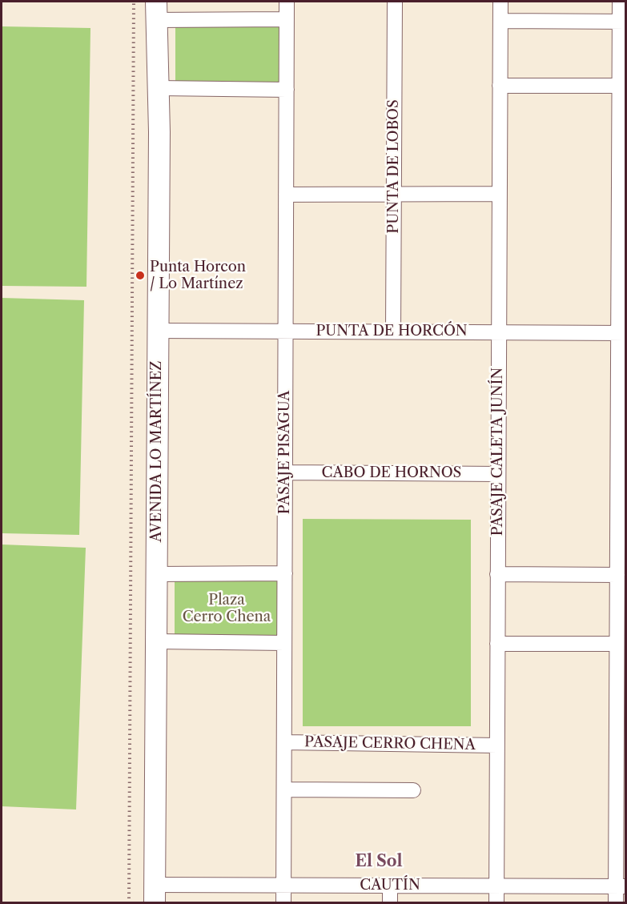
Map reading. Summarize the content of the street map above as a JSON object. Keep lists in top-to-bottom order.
{
  "streets": {
    "main road": ["AVENIDA LO MARTÍNEZ"],
    "street": [
      "PUNTA DE LOBOS",
      "PUNTA DE HORCÓN",
      "PASAJE CALETA JUNÍN",
      "PASAJE PISAGUA",
      "CABO DE HORNOS",
      "PASAJE CERRO CHENA",
      "CAUTÍN"
    ]
  },
  "crossings": [
    ["PUNTA DE LOBOS", "PUNTA DE HORCÓN"],
    ["PUNTA DE HORCÓN", "AVENIDA LO MARTÍNEZ"],
    ["PUNTA DE HORCÓN", "PASAJE CALETA JUNÍN"],
    ["PUNTA DE HORCÓN", "PASAJE PISAGUA"],
    ["AVENIDA LO MARTÍNEZ", "CAUTÍN"],
    ["PASAJE CALETA JUNÍN", "CABO DE HORNOS"],
    ["PASAJE CALETA JUNÍN", "PASAJE CERRO CHENA"],
    ["PASAJE CALETA JUNÍN", "CAUTÍN"],
    ["PASAJE PISAGUA", "CABO DE HORNOS"],
    ["PASAJE PISAGUA", "PASAJE CERRO CHENA"],
    ["PASAJE PISAGUA", "CAUTÍN"]
  ],
  "districts": ["El Sol"],
  "parks": ["Plaza Cerro Chena"],
  "places": ["Punta Horcon / Lo Martínez"]
}
